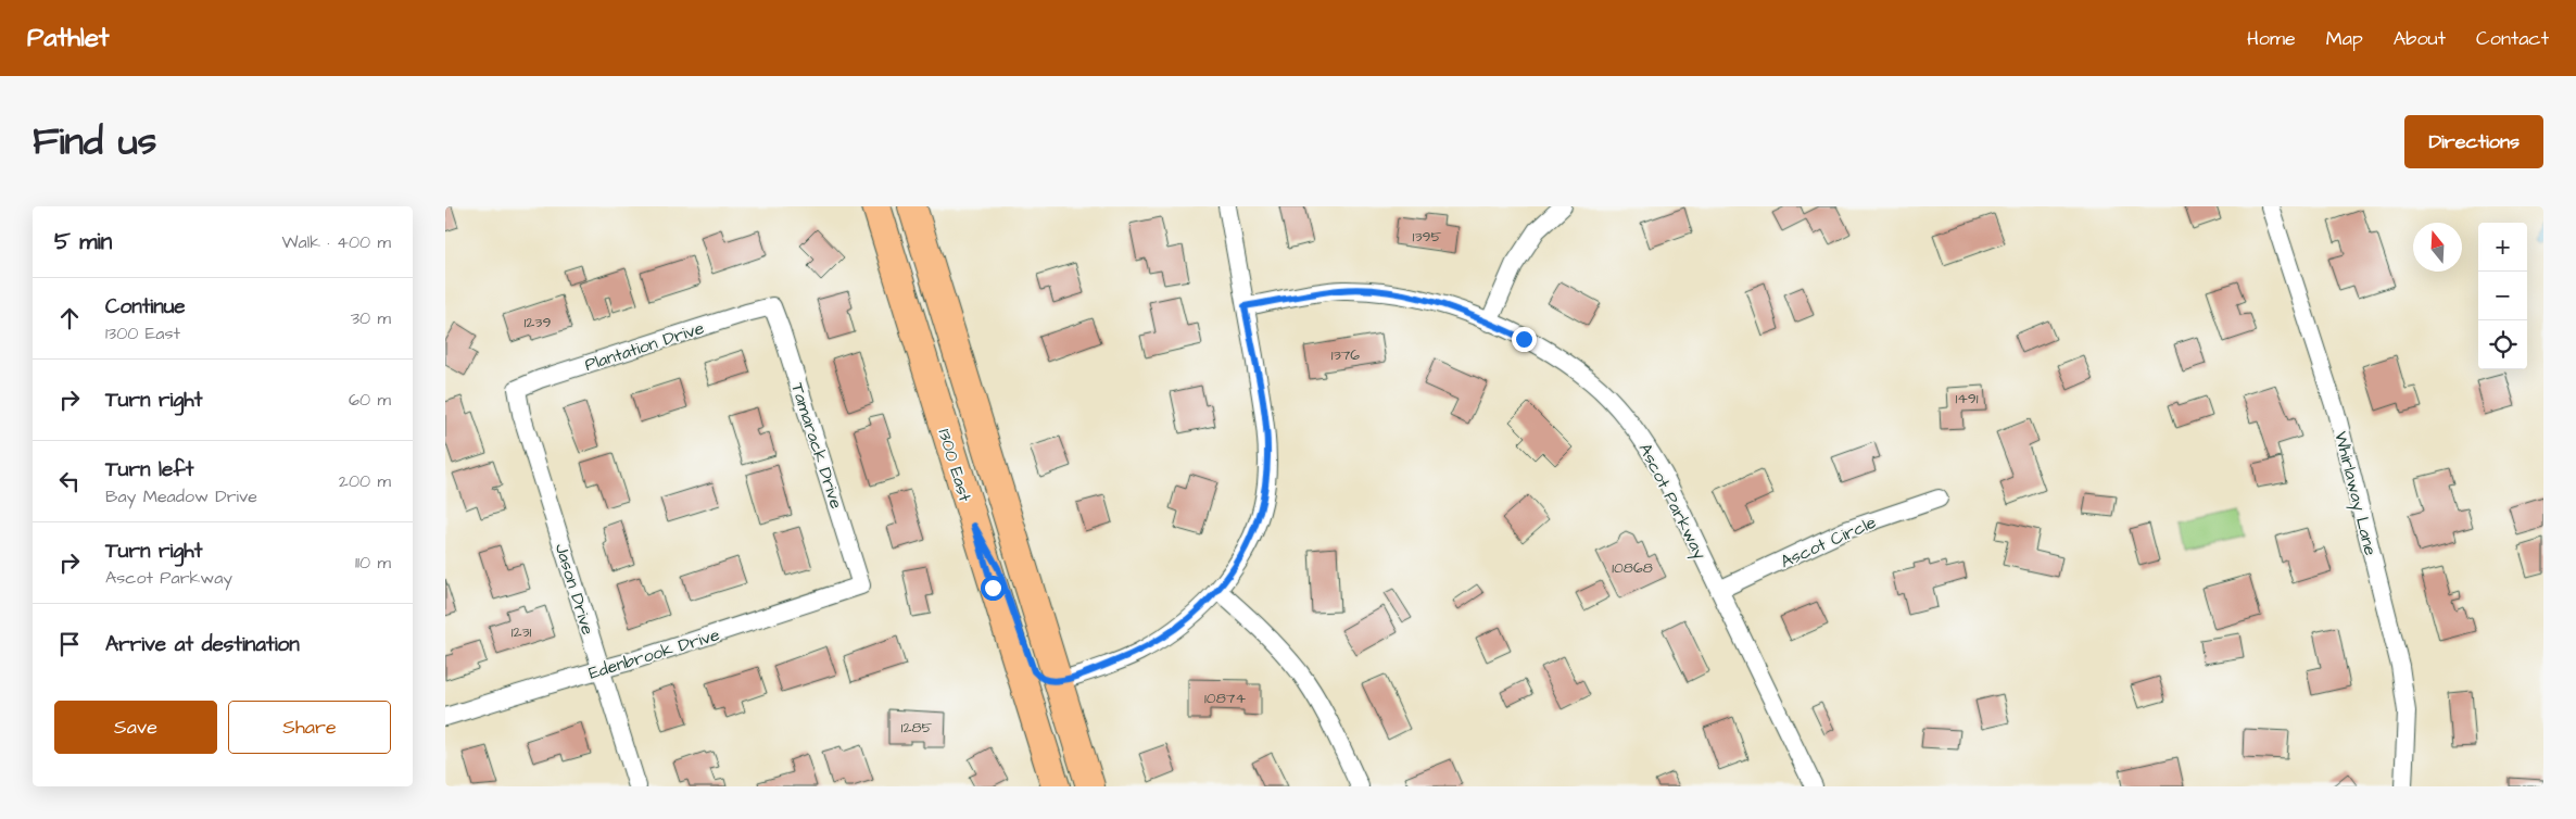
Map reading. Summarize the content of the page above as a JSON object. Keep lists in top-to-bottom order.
{
  "streets": {
    "main road": ["1300 East"],
    "street": [
      "Plantation Drive",
      "Tamarack Drive",
      "Whirlaway Lane",
      "Ascot Parkway",
      "Ascot Circle",
      "Jason Drive",
      "Edenbrook Drive"
    ]
  },
  "crossings": [
    ["Plantation Drive", "Tamarack Drive"],
    ["Plantation Drive", "Jason Drive"],
    ["Tamarack Drive", "Edenbrook Drive"],
    ["Ascot Parkway", "Ascot Circle"],
    ["Jason Drive", "Edenbrook Drive"]
  ],
  "house_numbers": [
    "1395",
    "1239",
    "1376",
    "1491",
    "10868",
    "1231",
    "10874",
    "1285"
  ],
  "north": "top",
  "page": {
    "header": "Pathlet",
    "nav": [
      "Home",
      "Map",
      "About",
      "Contact"
    ],
    "title": "Find us",
    "buttons": [
      "Directions",
      ["Save", "Share"]
    ],
    "heading": ["5 min", "Walk · 400 m"],
    "map_buttons": ["+", "−"],
    "list": [
      ["Continue", "1300 East", "30 m"],
      ["Turn right", "60 m"],
      ["Turn left", "Bay Meadow Drive", "200 m"],
      ["Turn right", "Ascot Parkway", "110 m"],
      "Arrive at destination"
    ]
  }
}
